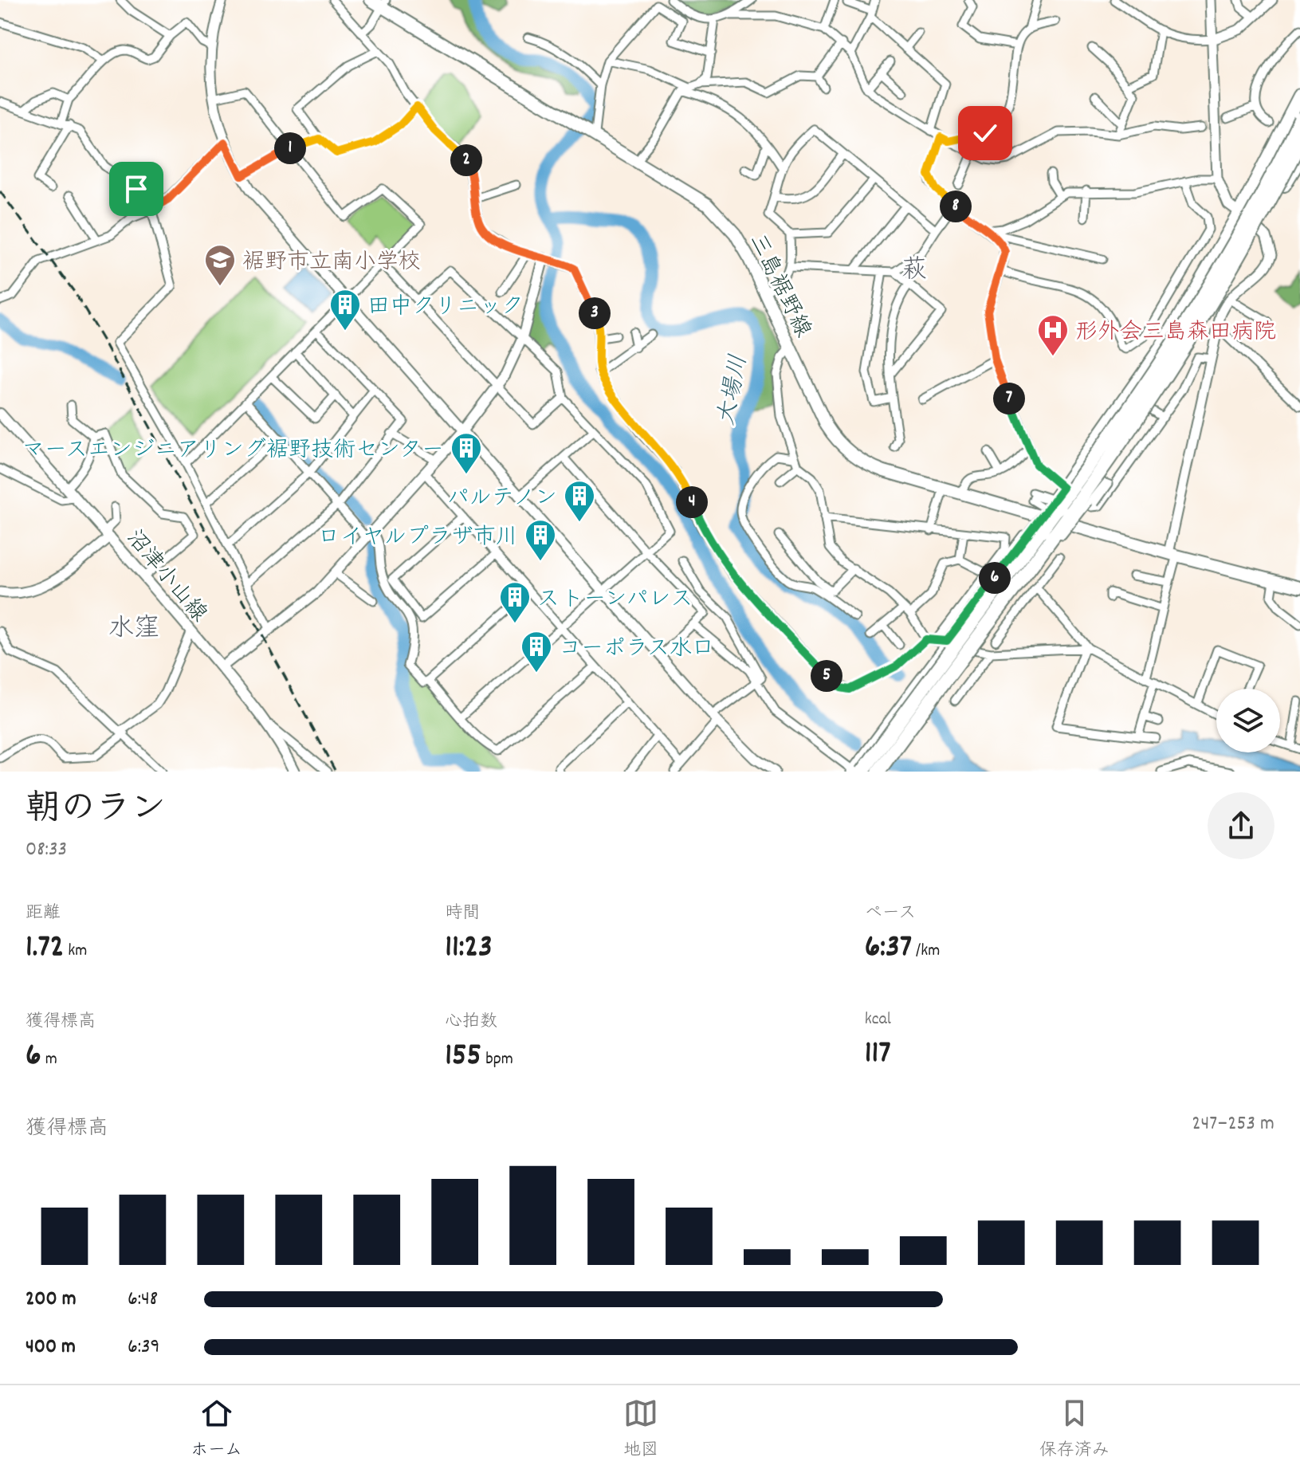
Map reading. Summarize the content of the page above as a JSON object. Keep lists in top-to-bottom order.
{
  "streets": {
    "main road": ["三島裾野線", "沼津小山線"]
  },
  "districts": ["萩", "水窪"],
  "water": ["大場川"],
  "places": {
    "school or university": ["裾野市立南小学校"],
    "building": [
      "田中クリニック",
      "マースエンジニアリング裾野技術センター",
      "パルテノン",
      "ロイヤルプラザ市川",
      "ストーンパレス",
      "コーポラス水口"
    ],
    "hospital": ["形外会三島森田病院"]
  },
  "page": {
    "pins": [
      "1",
      "2",
      "8",
      "3",
      "7",
      "4",
      "6",
      "5"
    ],
    "heading": ["朝のラン", "08:33"],
    "stats": [
      ["距離", "1.72 km"],
      ["時間", "11:23"],
      ["ペース", "6:37 /km"],
      ["獲得標高", "6 m"],
      ["心拍数", "155 bpm"],
      ["kcal", "117"]
    ],
    "chart": ["獲得標高", "247–253 m"],
    "list": [
      {
        "name": "200 m",
        "note": "6:48"
      },
      {
        "name": "400 m",
        "note": "6:39"
      }
    ],
    "tabs": ["ホーム", "地図", "保存済み"]
  }
}
